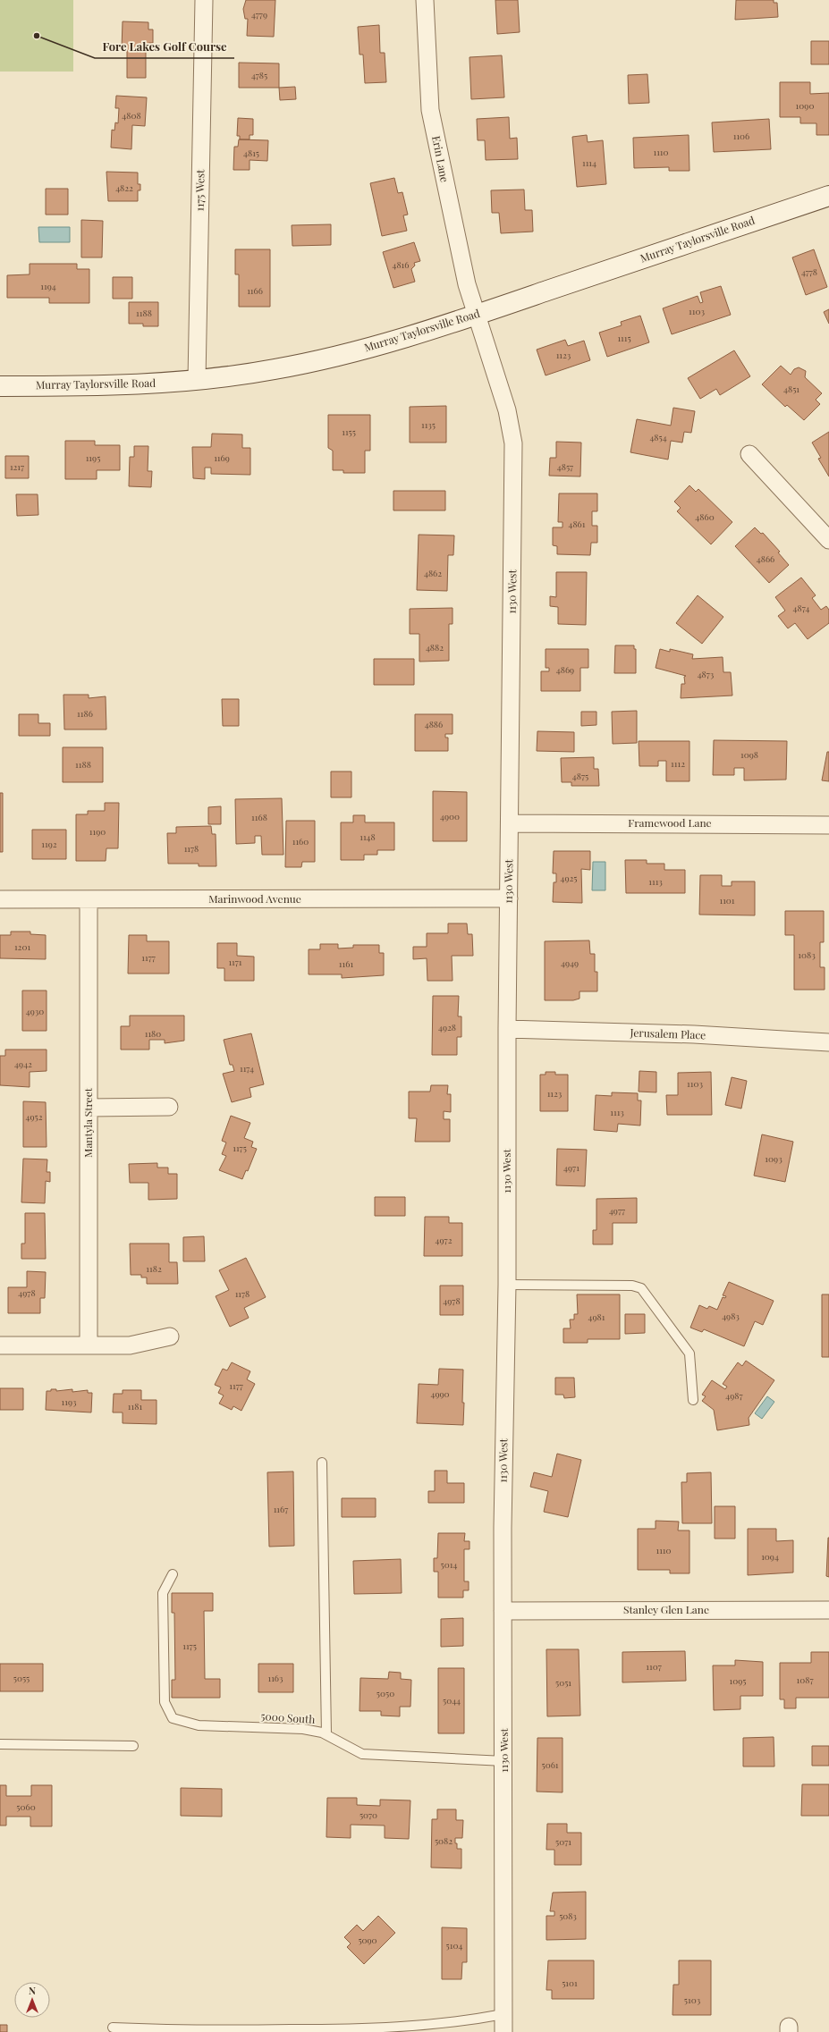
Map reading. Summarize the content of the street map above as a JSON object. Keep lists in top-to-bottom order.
{
  "streets": {
    "street": [
      "Erin Lane",
      "1175 West",
      "Murray Taylorsville Road",
      "1130 West",
      "Framewood Lane",
      "Marinwood Avenue",
      "Jerusalem Place",
      "Mantyla Street",
      "Stanley Glen Lane"
    ],
    "lane": ["5000 South"]
  },
  "crossings": [
    ["Erin Lane", "Murray Taylorsville Road"],
    ["Erin Lane", "1130 West"],
    ["1175 West", "Murray Taylorsville Road"],
    ["Murray Taylorsville Road", "1130 West"],
    ["1130 West", "Framewood Lane"],
    ["1130 West", "Marinwood Avenue"],
    ["1130 West", "Jerusalem Place"],
    ["1130 West", "Stanley Glen Lane"],
    ["1130 West", "5000 South"],
    ["Marinwood Avenue", "Mantyla Street"]
  ],
  "places": ["Fore Lakes Golf Course"],
  "house_numbers": [
    "4779",
    "4785",
    "1090",
    "4808",
    "1106",
    "1110",
    "4815",
    "1114",
    "4822",
    "4816",
    "4778",
    "1194",
    "1166",
    "1103",
    "1188",
    "1115",
    "1123",
    "4851",
    "1135",
    "1155",
    "4854",
    "1195",
    "1169",
    "1217",
    "4857",
    "4860",
    "4861",
    "4866",
    "4862",
    "4874",
    "4882",
    "4869",
    "4873",
    "1186",
    "4886",
    "1098",
    "1112",
    "1188",
    "4875",
    "4900",
    "1168",
    "1190",
    "1148",
    "1160",
    "1192",
    "1178",
    "4925",
    "1113",
    "1101",
    "1201",
    "1083",
    "1177",
    "1171",
    "4949",
    "1161",
    "4930",
    "4928",
    "1180",
    "4942",
    "1174",
    "1103",
    "1123",
    "1113",
    "4952",
    "1175",
    "1093",
    "4971",
    "4977",
    "4972",
    "1182",
    "4978",
    "1178",
    "4978",
    "4983",
    "4981",
    "1177",
    "4990",
    "4987",
    "1193",
    "1181",
    "1167",
    "1110",
    "1094",
    "5014",
    "1175",
    "1107",
    "5055",
    "1163",
    "1087",
    "1095",
    "5051",
    "5050",
    "5044",
    "5061",
    "5060",
    "5070",
    "5082",
    "5071",
    "5083",
    "5090",
    "5104",
    "5101",
    "5103"
  ],
  "north": "top"
}
